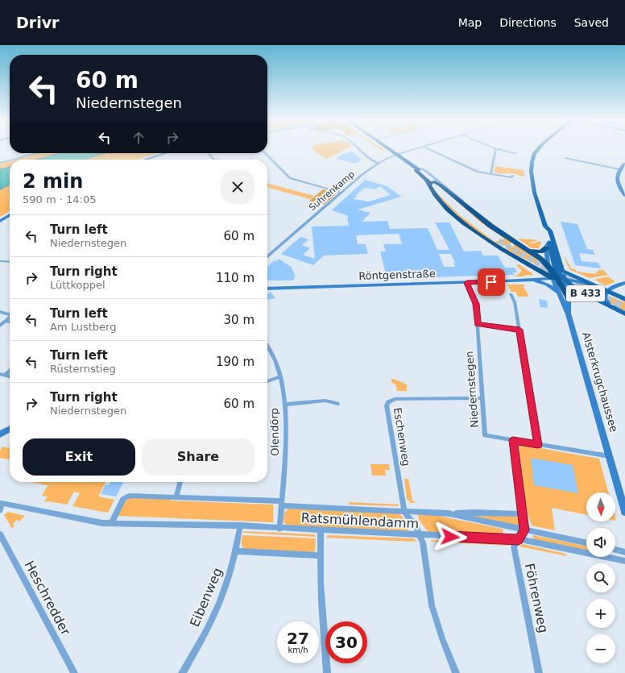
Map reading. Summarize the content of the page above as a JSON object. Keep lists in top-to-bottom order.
{
  "streets": {
    "main road": ["B 433", "Alsterkrugchaussee"],
    "street": [
      "Suhrenkamp",
      "Röntgenstraße",
      "Niedernstegen",
      "Olendörp",
      "Eschenweg",
      "Ratsmühlendamm",
      "Eibenweg",
      "Heschredder",
      "Föhrenweg"
    ]
  },
  "crossings": [
    ["Röntgenstraße", "B 433"],
    ["Röntgenstraße", "Alsterkrugchaussee"],
    ["Röntgenstraße", "Niedernstegen"],
    ["B 433", "Alsterkrugchaussee"],
    ["Niedernstegen", "Eschenweg"],
    ["Olendörp", "Ratsmühlendamm"],
    ["Eschenweg", "Ratsmühlendamm"],
    ["Ratsmühlendamm", "Eibenweg"],
    ["Ratsmühlendamm", "Föhrenweg"]
  ],
  "north": "bottom",
  "page": {
    "header": "Drivr",
    "nav": ["Map", "Directions", "Saved"],
    "turn": ["60 m", "Niedernstegen"],
    "heading": ["2 min", "590 m · 14:05"],
    "list": [
      {
        "name": "Turn left",
        "note": "Niedernstegen",
        "value": "60 m"
      },
      {
        "name": "Turn right",
        "note": "Lüttkoppel",
        "value": "110 m"
      },
      {
        "name": "Turn left",
        "note": "Am Lustberg",
        "value": "30 m"
      },
      {
        "name": "Turn left",
        "note": "Rüsternstieg",
        "value": "190 m"
      },
      {
        "name": "Turn right",
        "note": "Niedernstegen",
        "value": "60 m"
      }
    ],
    "buttons": ["Exit", "Share"],
    "map_buttons": ["+", "−"],
    "speed": "27 km/h",
    "limit": "30"
  }
}
